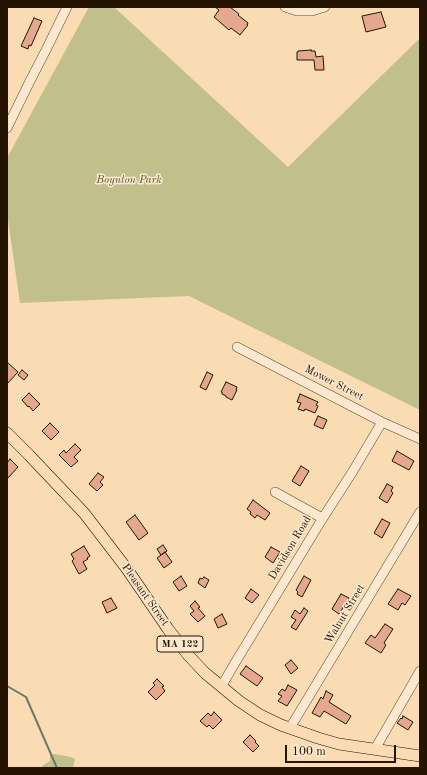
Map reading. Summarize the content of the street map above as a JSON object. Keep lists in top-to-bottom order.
{
  "streets": {
    "main road": ["Pleasant Street", "MA 122"],
    "street": ["Mower Street", "Davidson Road", "Walnut Street"]
  },
  "crossings": [
    ["Mower Street", "Davidson Road"],
    ["Davidson Road", "Pleasant Street"],
    ["Pleasant Street", "Walnut Street"]
  ],
  "parks": ["Boynton Park"],
  "scale_bar": "100 m"
}
